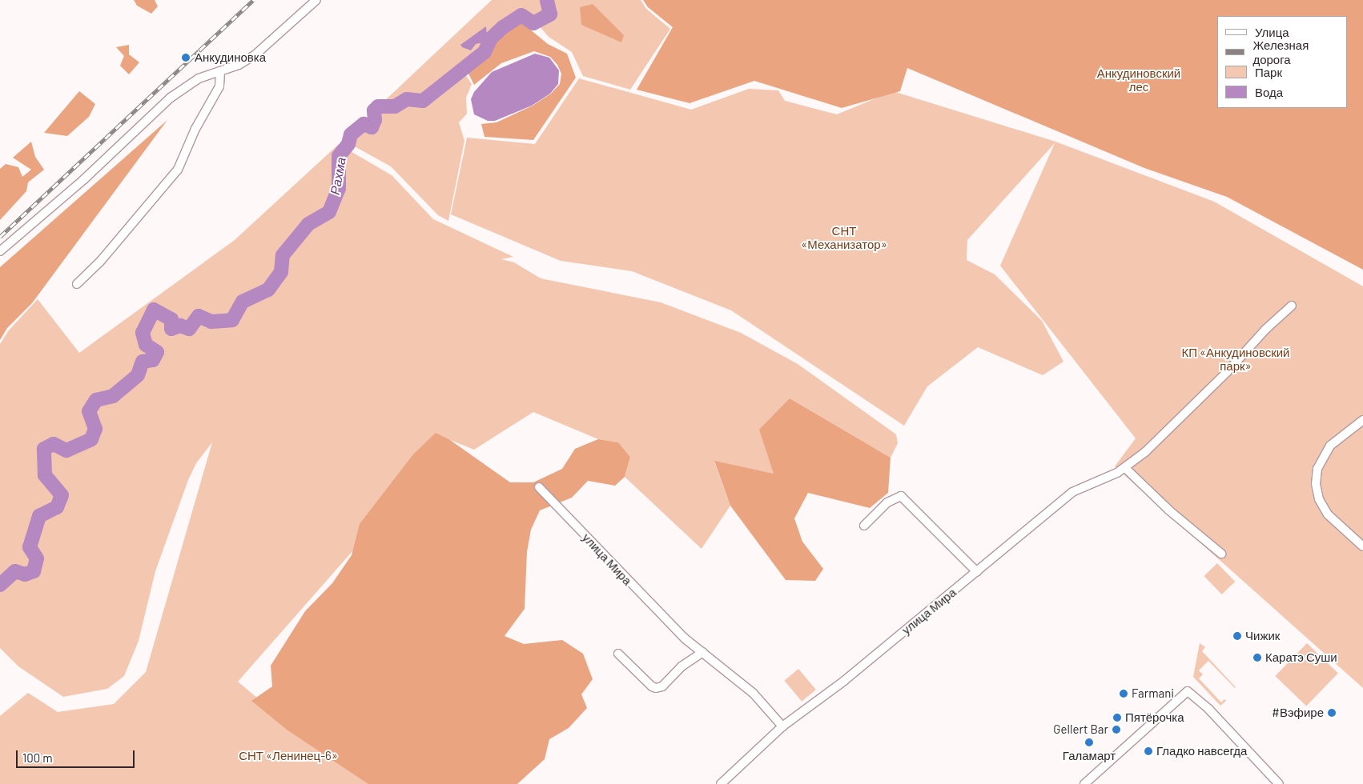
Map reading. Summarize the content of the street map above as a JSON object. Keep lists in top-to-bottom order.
{
  "streets": {
    "street": ["улица Мира"]
  },
  "water": ["Рахма"],
  "parks": [
    "Анкудиновский лес",
    "СНТ «Механизатор»",
    "КП «Анкудиновский парк»",
    "СНТ «Ленинец-6»"
  ],
  "places": [
    "Анкудиновка",
    "Чижик",
    "Каратэ Суши",
    "Farmani",
    "#Вэфире",
    "Пятёрочка",
    "Gellert Bar",
    "Галамарт",
    "Гладко навсегда"
  ],
  "legend": [
    "Улица",
    "Железная дорога",
    "Парк",
    "Вода"
  ],
  "scale_bar": "100 m"
}
